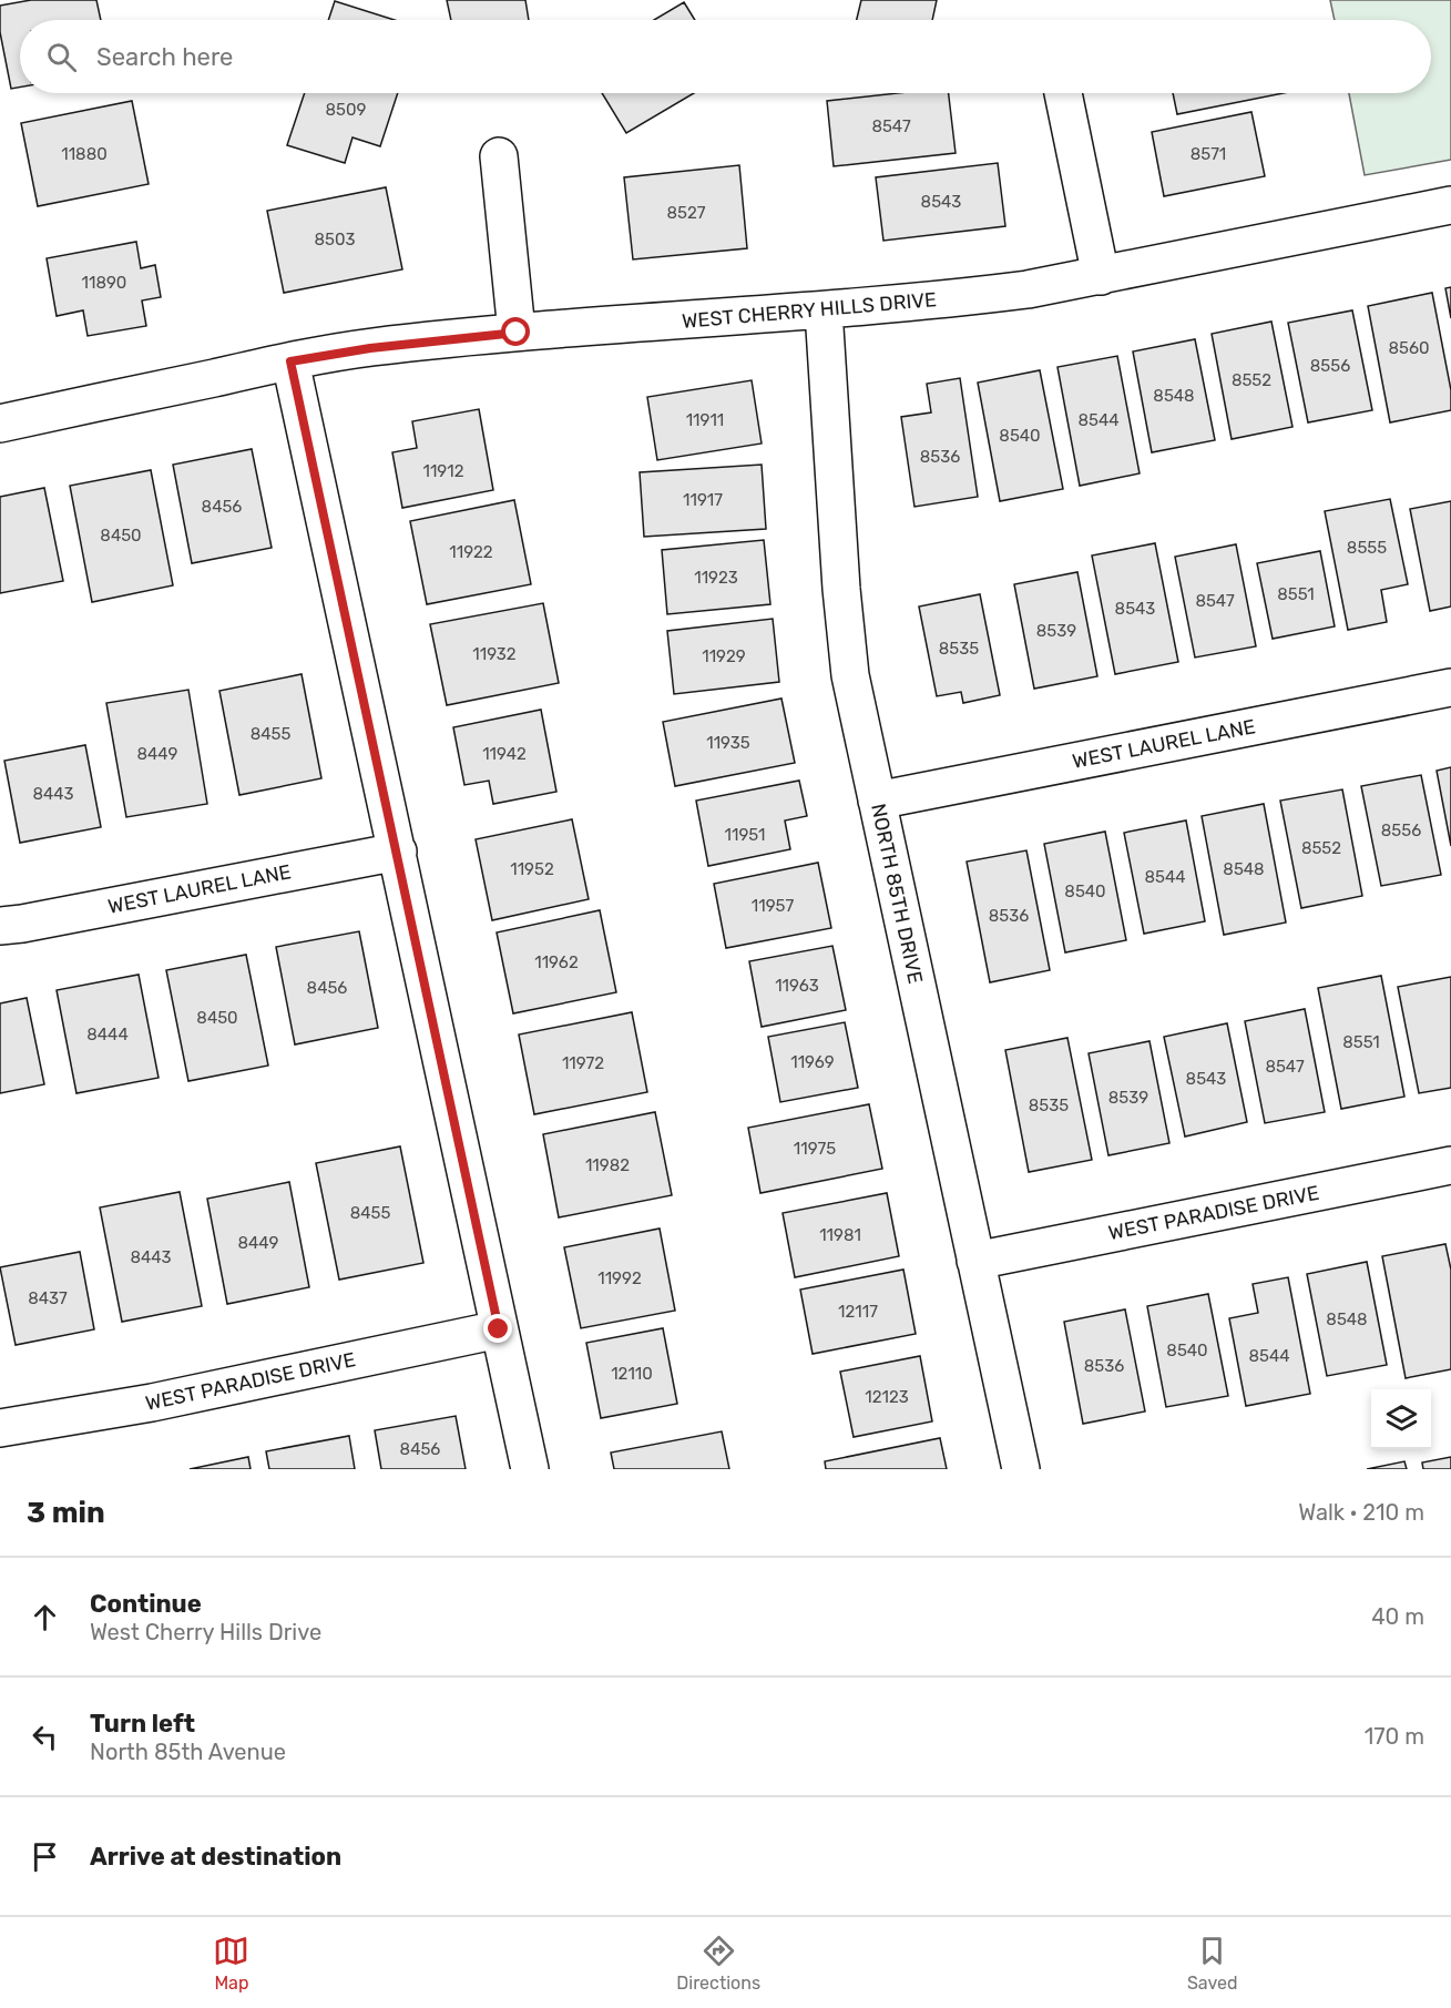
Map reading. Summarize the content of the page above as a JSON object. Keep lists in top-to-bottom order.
{
  "streets": {
    "street": [
      "WEST CHERRY HILLS DRIVE",
      "WEST LAUREL LANE",
      "NORTH 85TH DRIVE",
      "WEST PARADISE DRIVE"
    ]
  },
  "crossings": [
    ["WEST CHERRY HILLS DRIVE", "NORTH 85TH DRIVE"],
    ["WEST LAUREL LANE", "NORTH 85TH DRIVE"],
    ["NORTH 85TH DRIVE", "WEST PARADISE DRIVE"]
  ],
  "house_numbers": [
    "8509",
    "8547",
    "11880",
    "8571",
    "8543",
    "8527",
    "8503",
    "11890",
    "8560",
    "8556",
    "8552",
    "8548",
    "11911",
    "8544",
    "8540",
    "8536",
    "11912",
    "11917",
    "8456",
    "8450",
    "8555",
    "11922",
    "11923",
    "8551",
    "8547",
    "8543",
    "8539",
    "8535",
    "11932",
    "11929",
    "8455",
    "11935",
    "8449",
    "11942",
    "8443",
    "8556",
    "11951",
    "8552",
    "11952",
    "8548",
    "8544",
    "8540",
    "11957",
    "8536",
    "11962",
    "11963",
    "8456",
    "8450",
    "8444",
    "8551",
    "11969",
    "11972",
    "8547",
    "8543",
    "8539",
    "8535",
    "11975",
    "11982",
    "8455",
    "11981",
    "8449",
    "8443",
    "11992",
    "8437",
    "12117",
    "8548",
    "8540",
    "8544",
    "8536",
    "12110",
    "12123",
    "8456"
  ],
  "page": {
    "search": "Search here",
    "heading": ["3 min", "Walk · 210 m"],
    "list": [
      ["Continue", "West Cherry Hills Drive", "40 m"],
      ["Turn left", "North 85th Avenue", "170 m"],
      "Arrive at destination"
    ],
    "nav": ["Map", "Directions", "Saved"]
  }
}
